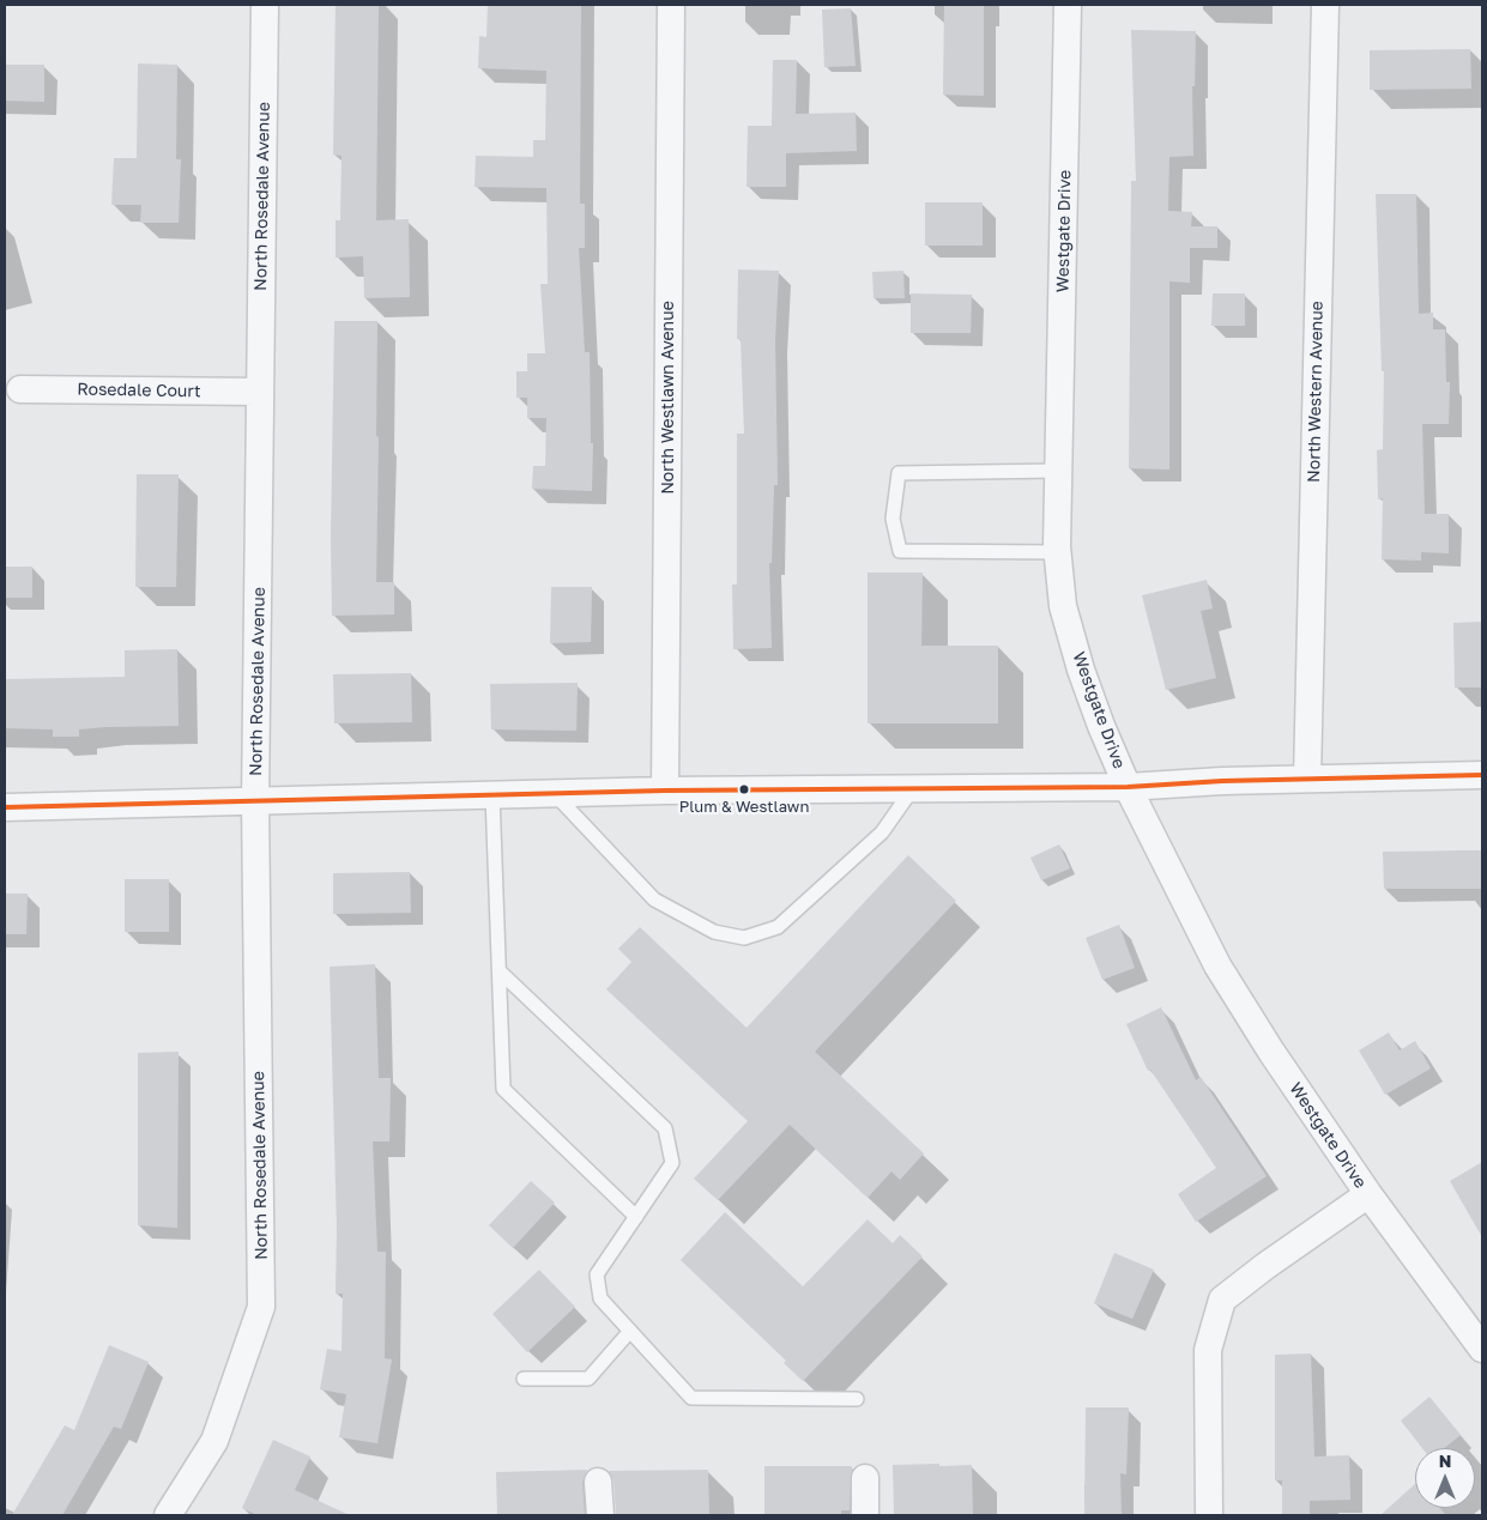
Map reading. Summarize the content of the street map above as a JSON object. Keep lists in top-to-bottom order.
{
  "streets": {
    "street": [
      "North Rosedale Avenue",
      "Westgate Drive",
      "Rosedale Court",
      "North Western Avenue",
      "North Westlawn Avenue"
    ]
  },
  "crossings": [
    ["North Rosedale Avenue", "Rosedale Court"]
  ],
  "places": ["Plum & Westlawn"],
  "north": "top"
}
